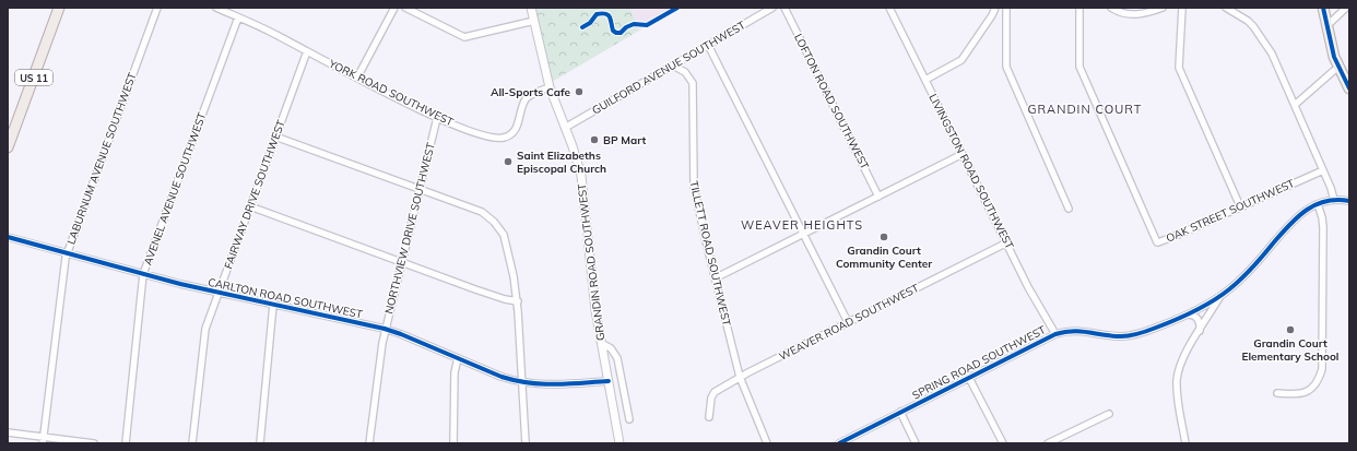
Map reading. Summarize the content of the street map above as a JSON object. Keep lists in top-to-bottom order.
{
  "streets": {
    "main road": ["US 11"],
    "street": [
      "GUILFORD AVENUE SOUTHWEST",
      "YORK ROAD SOUTHWEST",
      "LOFTON ROAD SOUTHWEST",
      "LABURNUM AVENUE SOUTHWEST",
      "LIVINGSTON ROAD SOUTHWEST",
      "AVENEL AVENUE SOUTHWEST",
      "FAIRWAY DRIVE SOUTHWEST",
      "OAK STREET SOUTHWEST",
      "NORTHVIEW DRIVE SOUTHWEST",
      "TILLETT ROAD SOUTHWEST",
      "GRANDIN ROAD SOUTHWEST",
      "CARLTON ROAD SOUTHWEST",
      "WEAVER ROAD SOUTHWEST",
      "SPRING ROAD SOUTHWEST"
    ]
  },
  "crossings": [
    ["GUILFORD AVENUE SOUTHWEST", "TILLETT ROAD SOUTHWEST"],
    ["GUILFORD AVENUE SOUTHWEST", "GRANDIN ROAD SOUTHWEST"],
    ["YORK ROAD SOUTHWEST", "AVENEL AVENUE SOUTHWEST"],
    ["YORK ROAD SOUTHWEST", "FAIRWAY DRIVE SOUTHWEST"],
    ["YORK ROAD SOUTHWEST", "NORTHVIEW DRIVE SOUTHWEST"],
    ["YORK ROAD SOUTHWEST", "GRANDIN ROAD SOUTHWEST"],
    ["LABURNUM AVENUE SOUTHWEST", "CARLTON ROAD SOUTHWEST"],
    ["LIVINGSTON ROAD SOUTHWEST", "WEAVER ROAD SOUTHWEST"],
    ["LIVINGSTON ROAD SOUTHWEST", "SPRING ROAD SOUTHWEST"],
    ["AVENEL AVENUE SOUTHWEST", "CARLTON ROAD SOUTHWEST"],
    ["FAIRWAY DRIVE SOUTHWEST", "CARLTON ROAD SOUTHWEST"],
    ["NORTHVIEW DRIVE SOUTHWEST", "CARLTON ROAD SOUTHWEST"],
    ["TILLETT ROAD SOUTHWEST", "WEAVER ROAD SOUTHWEST"],
    ["GRANDIN ROAD SOUTHWEST", "CARLTON ROAD SOUTHWEST"]
  ],
  "districts": ["GRANDIN COURT", "WEAVER HEIGHTS"],
  "places": [
    "All-Sports Cafe",
    "BP Mart",
    "Saint Elizabeths Episcopal Church",
    "Grandin Court Community Center",
    "Grandin Court Elementary School"
  ]
}
